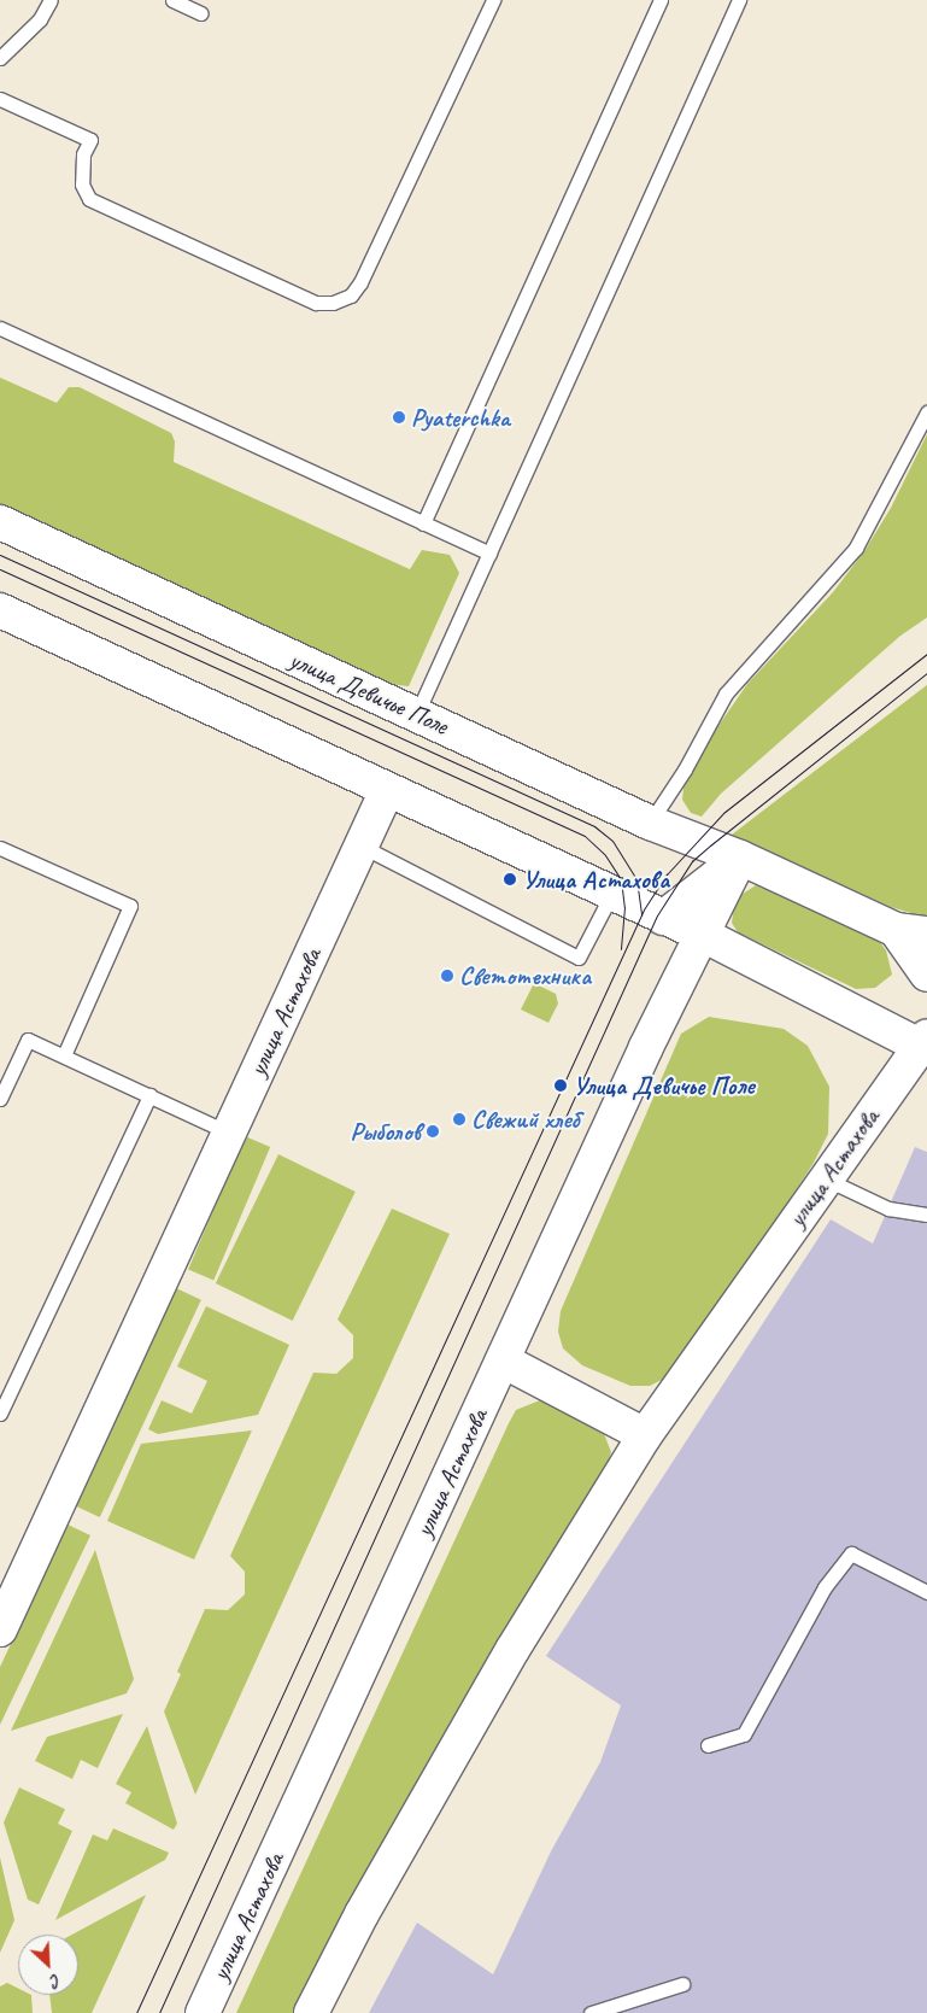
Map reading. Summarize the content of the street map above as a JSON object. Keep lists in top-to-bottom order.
{
  "streets": {
    "main road": ["улица Девичье Поле", "улица Астахова"]
  },
  "crossings": [
    ["улица Девичье Поле", "улица Астахова"]
  ],
  "places": [
    "Pyaterchka",
    "Улица Астахова",
    "Светотехника",
    "Улица Девичье Поле",
    "Свежий хлеб",
    "Рыболов"
  ],
  "north": "bottom right"
}
